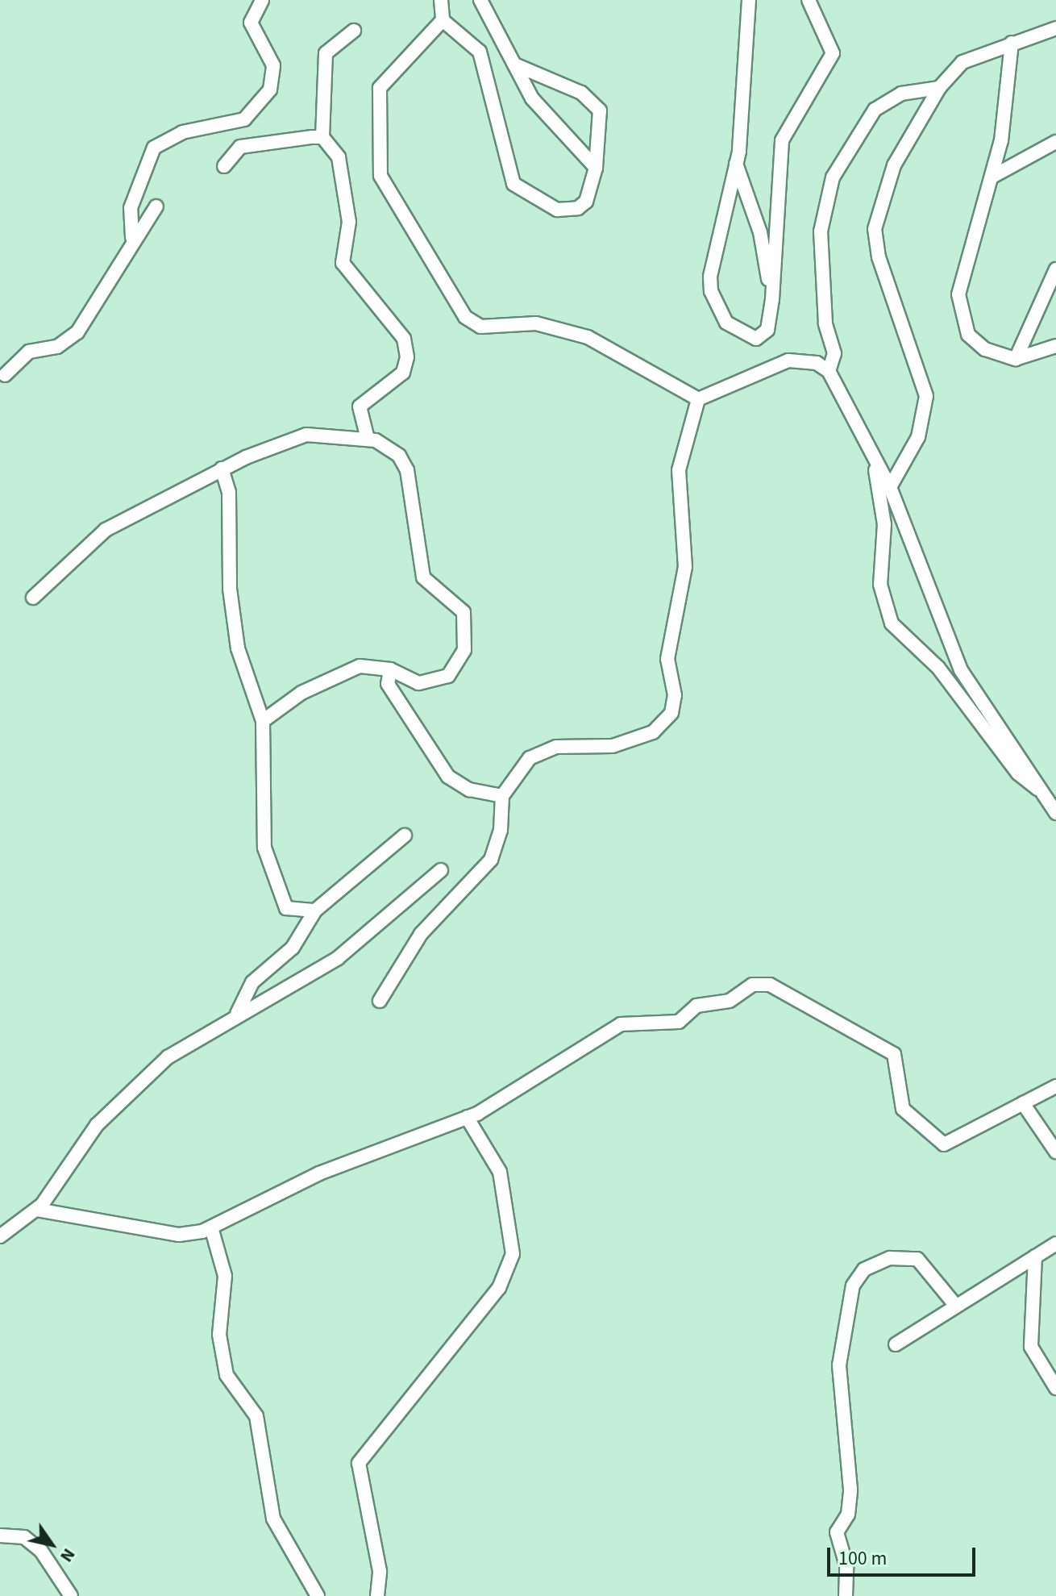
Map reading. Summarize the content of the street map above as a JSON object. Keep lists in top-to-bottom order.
{
  "scale_bar": "100 m",
  "north": "bottom right"
}
